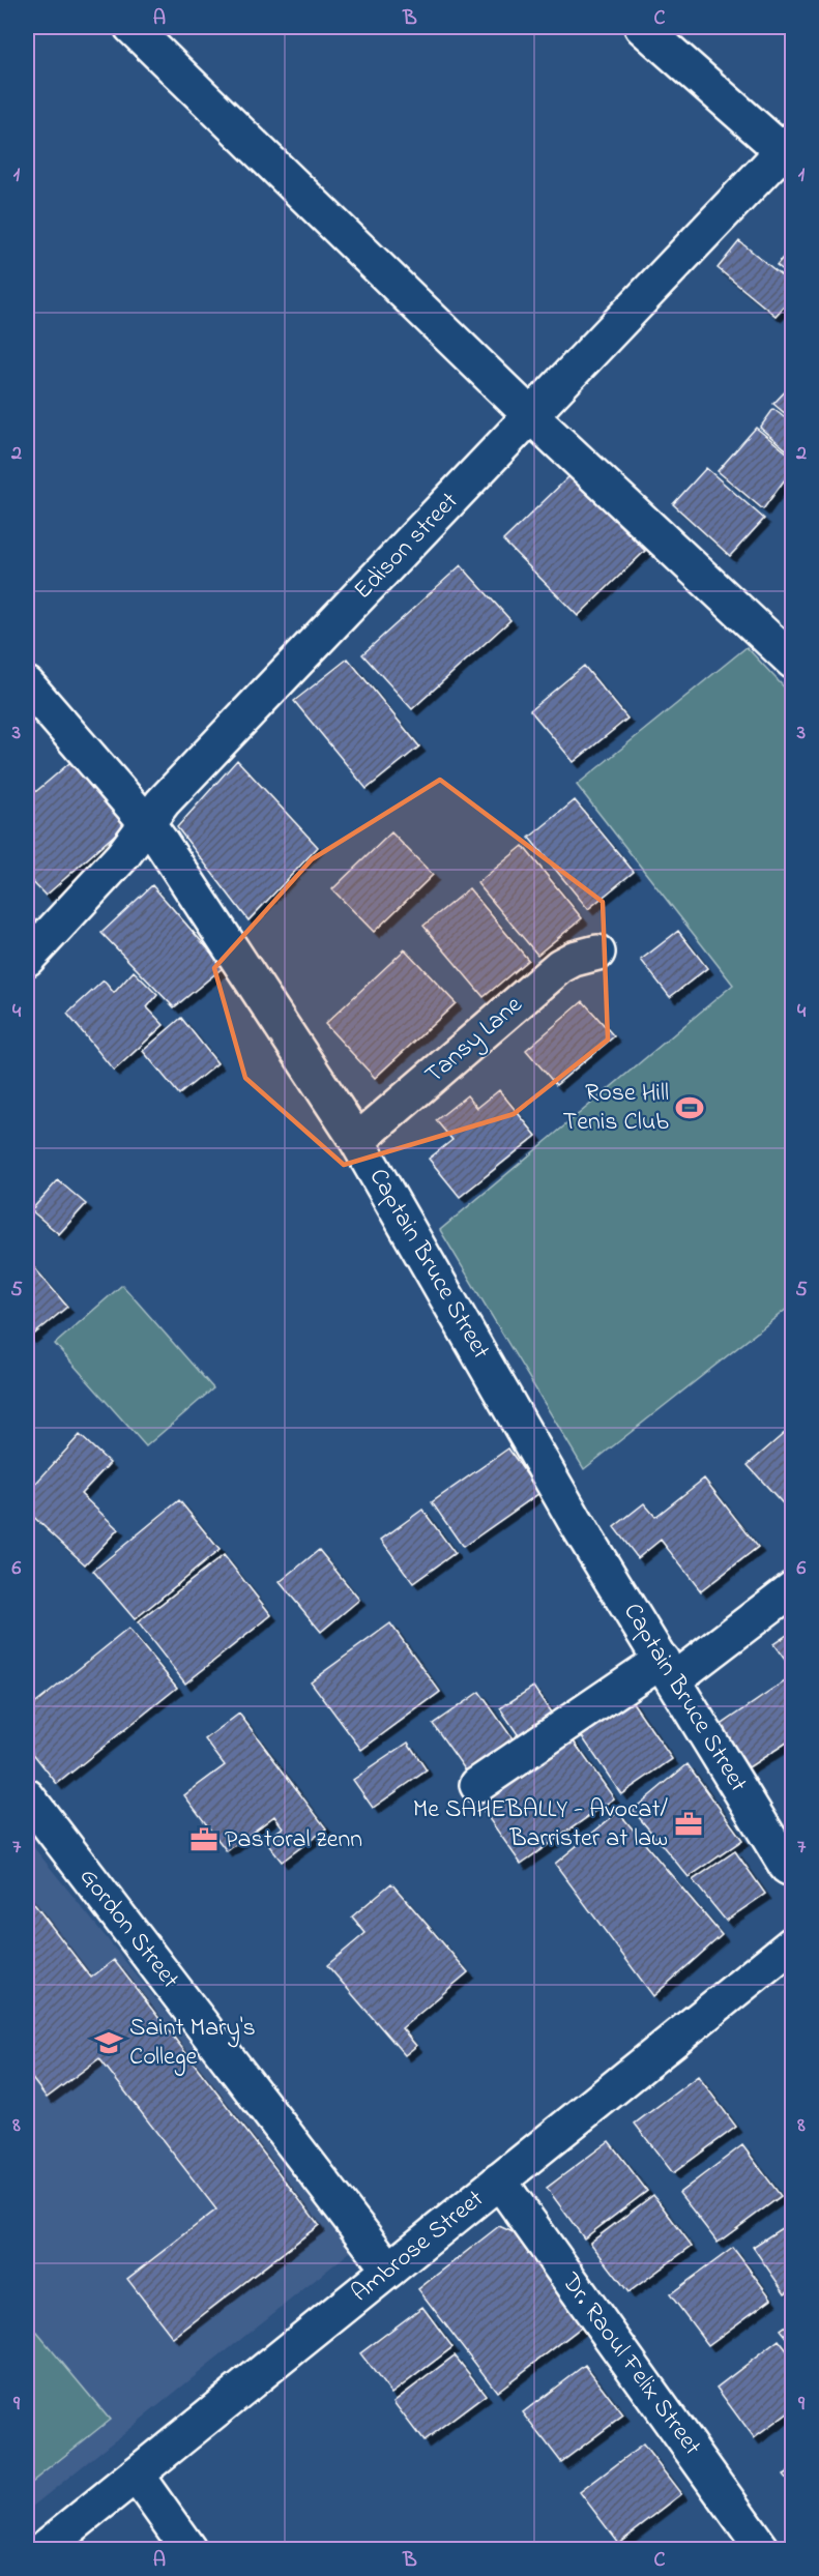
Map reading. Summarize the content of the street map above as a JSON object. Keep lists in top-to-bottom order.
{
  "streets": {
    "street": [
      "Edison street",
      "Tansy Lane",
      "Captain Bruce Street",
      "Gordon Street",
      "Ambrose Street",
      "Dr. Raoul Felix Street"
    ]
  },
  "crossings": [
    ["Edison street", "Captain Bruce Street"],
    ["Tansy Lane", "Captain Bruce Street"],
    ["Gordon Street", "Ambrose Street"],
    ["Ambrose Street", "Dr. Raoul Felix Street"]
  ],
  "places": {
    "sports": ["Rose Hill Tenis Club"],
    "office": ["Me SAHEBALLY - Avocat/ Barrister at law", "Pastoral zenn"],
    "school or university": ["Saint Mary's College"]
  },
  "grid": {
    "columns": ["A", "B", "C"],
    "rows": [
      "1",
      "2",
      "3",
      "4",
      "5",
      "6",
      "7",
      "8",
      "9"
    ]
  }
}
